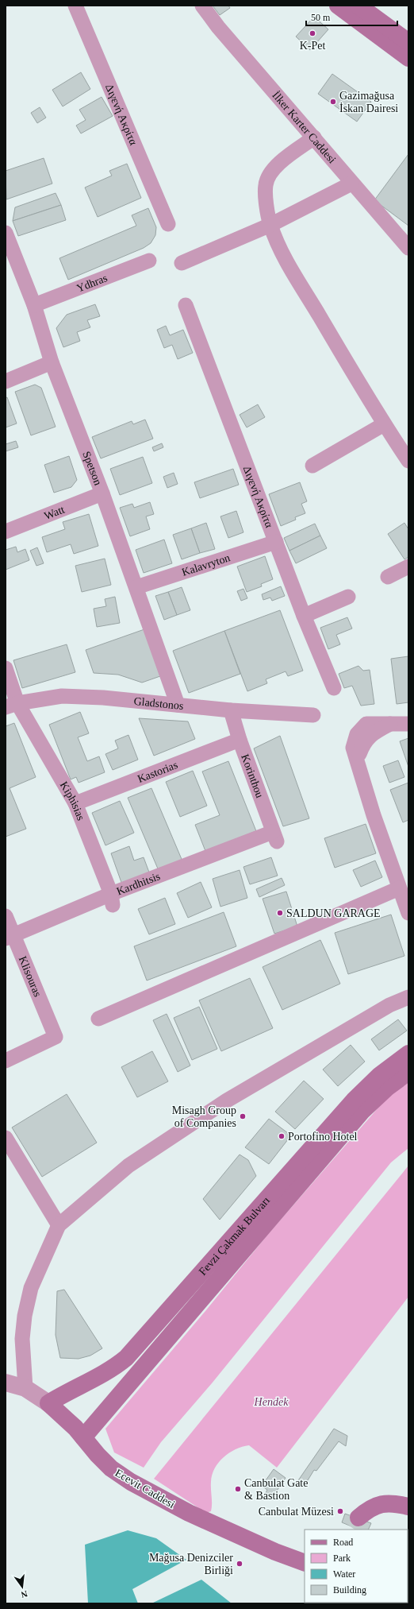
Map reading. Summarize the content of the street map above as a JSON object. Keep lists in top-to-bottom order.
{
  "streets": {
    "main road": ["Fevzi Çakmak Bulvarı", "Ecevit Caddesi"],
    "street": [
      "Διγενή Ακρίτα",
      "İlker Karter Caddesi",
      "Ydhras",
      "Spetson",
      "Watt",
      "Kalavryton",
      "Gladstonos",
      "Kastorias",
      "Korinthou",
      "Kiphisias",
      "Kardhitsis",
      "Klisouras"
    ]
  },
  "crossings": [
    ["Διγενή Ακρίτα", "Kalavryton"],
    ["Ydhras", "Spetson"],
    ["Spetson", "Watt"],
    ["Spetson", "Kalavryton"],
    ["Spetson", "Gladstonos"],
    ["Gladstonos", "Korinthou"],
    ["Gladstonos", "Kiphisias"],
    ["Kastorias", "Korinthou"],
    ["Kastorias", "Kiphisias"],
    ["Korinthou", "Kardhitsis"],
    ["Kiphisias", "Kardhitsis"],
    ["Kardhitsis", "Klisouras"],
    ["Fevzi Çakmak Bulvarı", "Ecevit Caddesi"]
  ],
  "parks": ["Hendek"],
  "places": [
    "K-Pet",
    "Gazimağusa İskan Dairesi",
    "SALDUN GARAGE",
    "Misagh Group of Companies",
    "Portofino Hotel",
    "Canbulat Gate & Bastion",
    "Canbulat Müzesi",
    "Mağusa Denizciler Birliği"
  ],
  "legend": [
    "Road",
    "Park",
    "Water",
    "Building"
  ],
  "scale_bar": "50 m",
  "north": "bottom"
}
